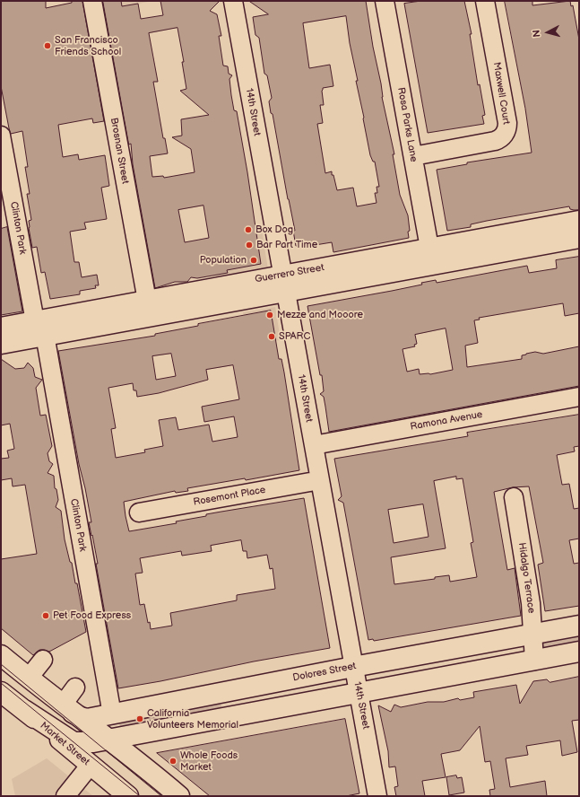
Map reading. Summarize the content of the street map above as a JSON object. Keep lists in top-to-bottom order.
{
  "streets": {
    "main road": ["Guerrero Street", "Dolores Street", "Market Street"],
    "street": [
      "Maxwell Court",
      "14th Street",
      "Rosa Parks Lane",
      "Brosnan Street",
      "Clinton Park",
      "Ramona Avenue",
      "Rosemont Place",
      "Hidalgo Terrace"
    ]
  },
  "crossings": [
    ["Maxwell Court", "Rosa Parks Lane"],
    ["14th Street", "Guerrero Street"],
    ["14th Street", "Ramona Avenue"],
    ["14th Street", "Rosemont Place"],
    ["14th Street", "Dolores Street"],
    ["Rosa Parks Lane", "Guerrero Street"],
    ["Brosnan Street", "Guerrero Street"],
    ["Clinton Park", "Guerrero Street"],
    ["Clinton Park", "Dolores Street"],
    ["Hidalgo Terrace", "Dolores Street"]
  ],
  "places": [
    "San Francisco Friends School",
    "Box Dog",
    "Bar Part Time",
    "Population",
    "Mezze and Mooore",
    "SPARC",
    "Pet Food Express",
    "California Volunteers Memorial",
    "Whole Foods Market"
  ],
  "north": "left"
}
